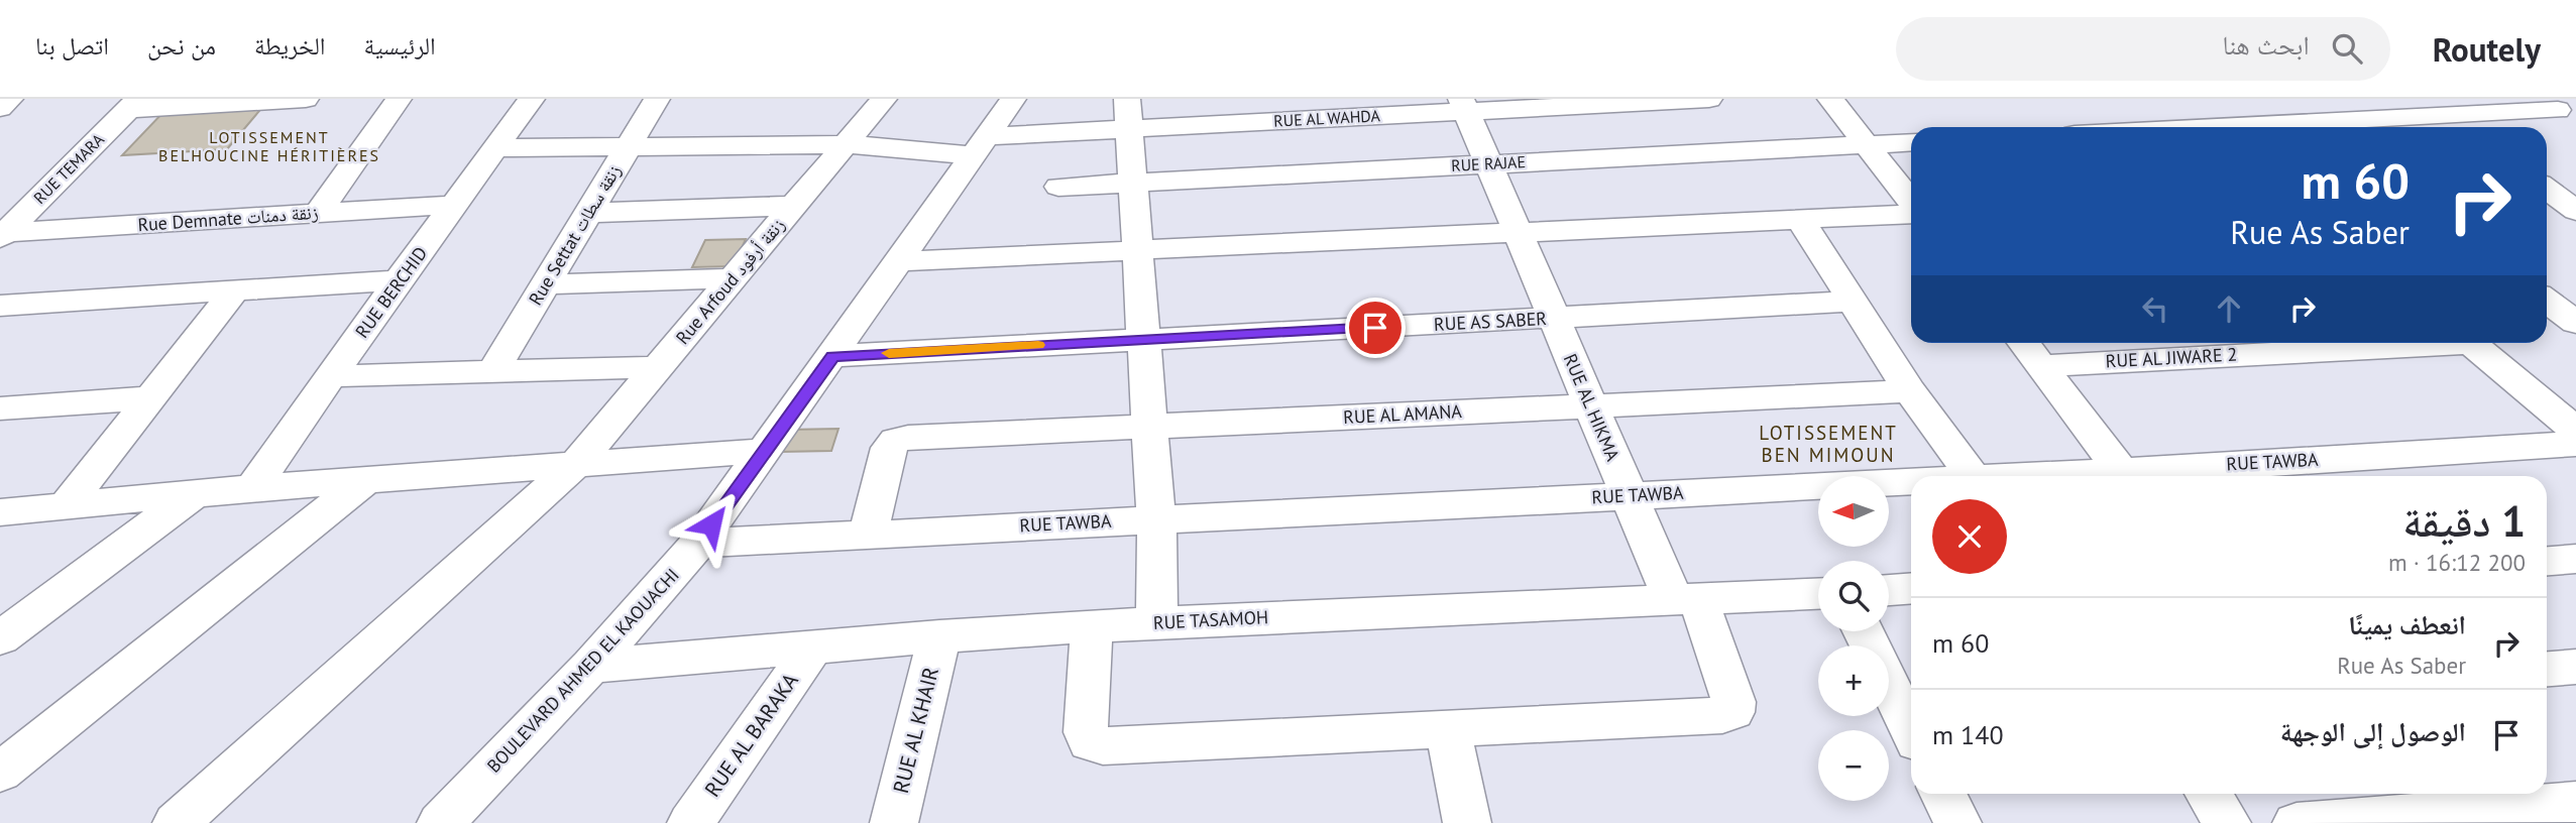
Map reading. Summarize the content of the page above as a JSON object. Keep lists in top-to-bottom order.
{
  "streets": {
    "street": [
      "RUE AL WAHDA",
      "RUE RAJAE",
      "RUE TEMARA",
      "Rue Demnate زنقة دمنات",
      "Rue Settat زنقة سطات",
      "Rue Arfoud زنقة أرفود",
      "RUE BERCHID",
      "RUE AS SABER",
      "RUE AL JIWARE 2",
      "RUE AL HIKMA",
      "RUE AL AMANA",
      "RUE TAWBA",
      "RUE TASAMOH",
      "BOULEVARD AHMED EL KAOUACHI",
      "RUE AL KHAIR",
      "RUE AL BARAKA"
    ]
  },
  "crossings": [
    ["RUE AL WAHDA", "RUE RAJAE"],
    ["RUE AL WAHDA", "Rue Settat زنقة سطات"],
    ["RUE AL WAHDA", "Rue Arfoud زنقة أرفود"],
    ["RUE AL WAHDA", "RUE BERCHID"],
    ["RUE AL WAHDA", "RUE AL HIKMA"],
    ["RUE AL WAHDA", "BOULEVARD AHMED EL KAOUACHI"],
    ["RUE RAJAE", "RUE AL HIKMA"],
    ["RUE TEMARA", "Rue Demnate زنقة دمنات"],
    ["Rue Demnate زنقة دمنات", "RUE BERCHID"],
    ["RUE AS SABER", "RUE AL HIKMA"],
    ["RUE AS SABER", "BOULEVARD AHMED EL KAOUACHI"],
    ["RUE AL HIKMA", "RUE AL AMANA"],
    ["RUE AL HIKMA", "RUE TAWBA"],
    ["RUE AL HIKMA", "RUE TASAMOH"],
    ["RUE AL AMANA", "RUE TAWBA"],
    ["RUE TAWBA", "BOULEVARD AHMED EL KAOUACHI"],
    ["RUE TASAMOH", "BOULEVARD AHMED EL KAOUACHI"],
    ["RUE TASAMOH", "RUE AL KHAIR"],
    ["RUE TASAMOH", "RUE AL BARAKA"]
  ],
  "districts": ["LOTISSEMENT BELHOUCINE HÉRITIÈRES", "LOTISSEMENT BEN MIMOUN"],
  "north": "left",
  "page": {
    "header": "Routely",
    "search": "ابحث هنا",
    "nav": [
      "الرئيسية",
      "الخريطة",
      "من نحن",
      "اتصل بنا"
    ],
    "turn": ["60 m", "Rue As Saber"],
    "map_buttons": ["+", "−"],
    "heading": ["1 دقيقة", "200 m · 16:12"],
    "list": [
      {
        "name": "انعطف يمينًا",
        "note": "Rue As Saber",
        "value": "60 m"
      },
      {
        "name": "الوصول إلى الوجهة",
        "value": "140 m"
      }
    ]
  }
}
